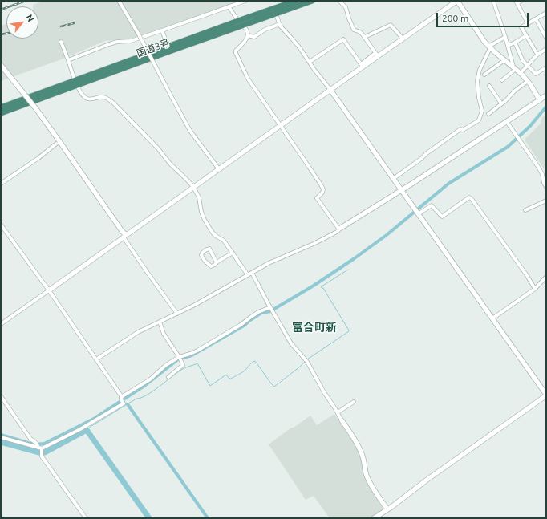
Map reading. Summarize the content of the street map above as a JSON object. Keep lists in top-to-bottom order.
{
  "streets": {
    "highway": ["国道3号"]
  },
  "districts": ["富合町新"],
  "scale_bar": "200 m",
  "north": "top right"
}
